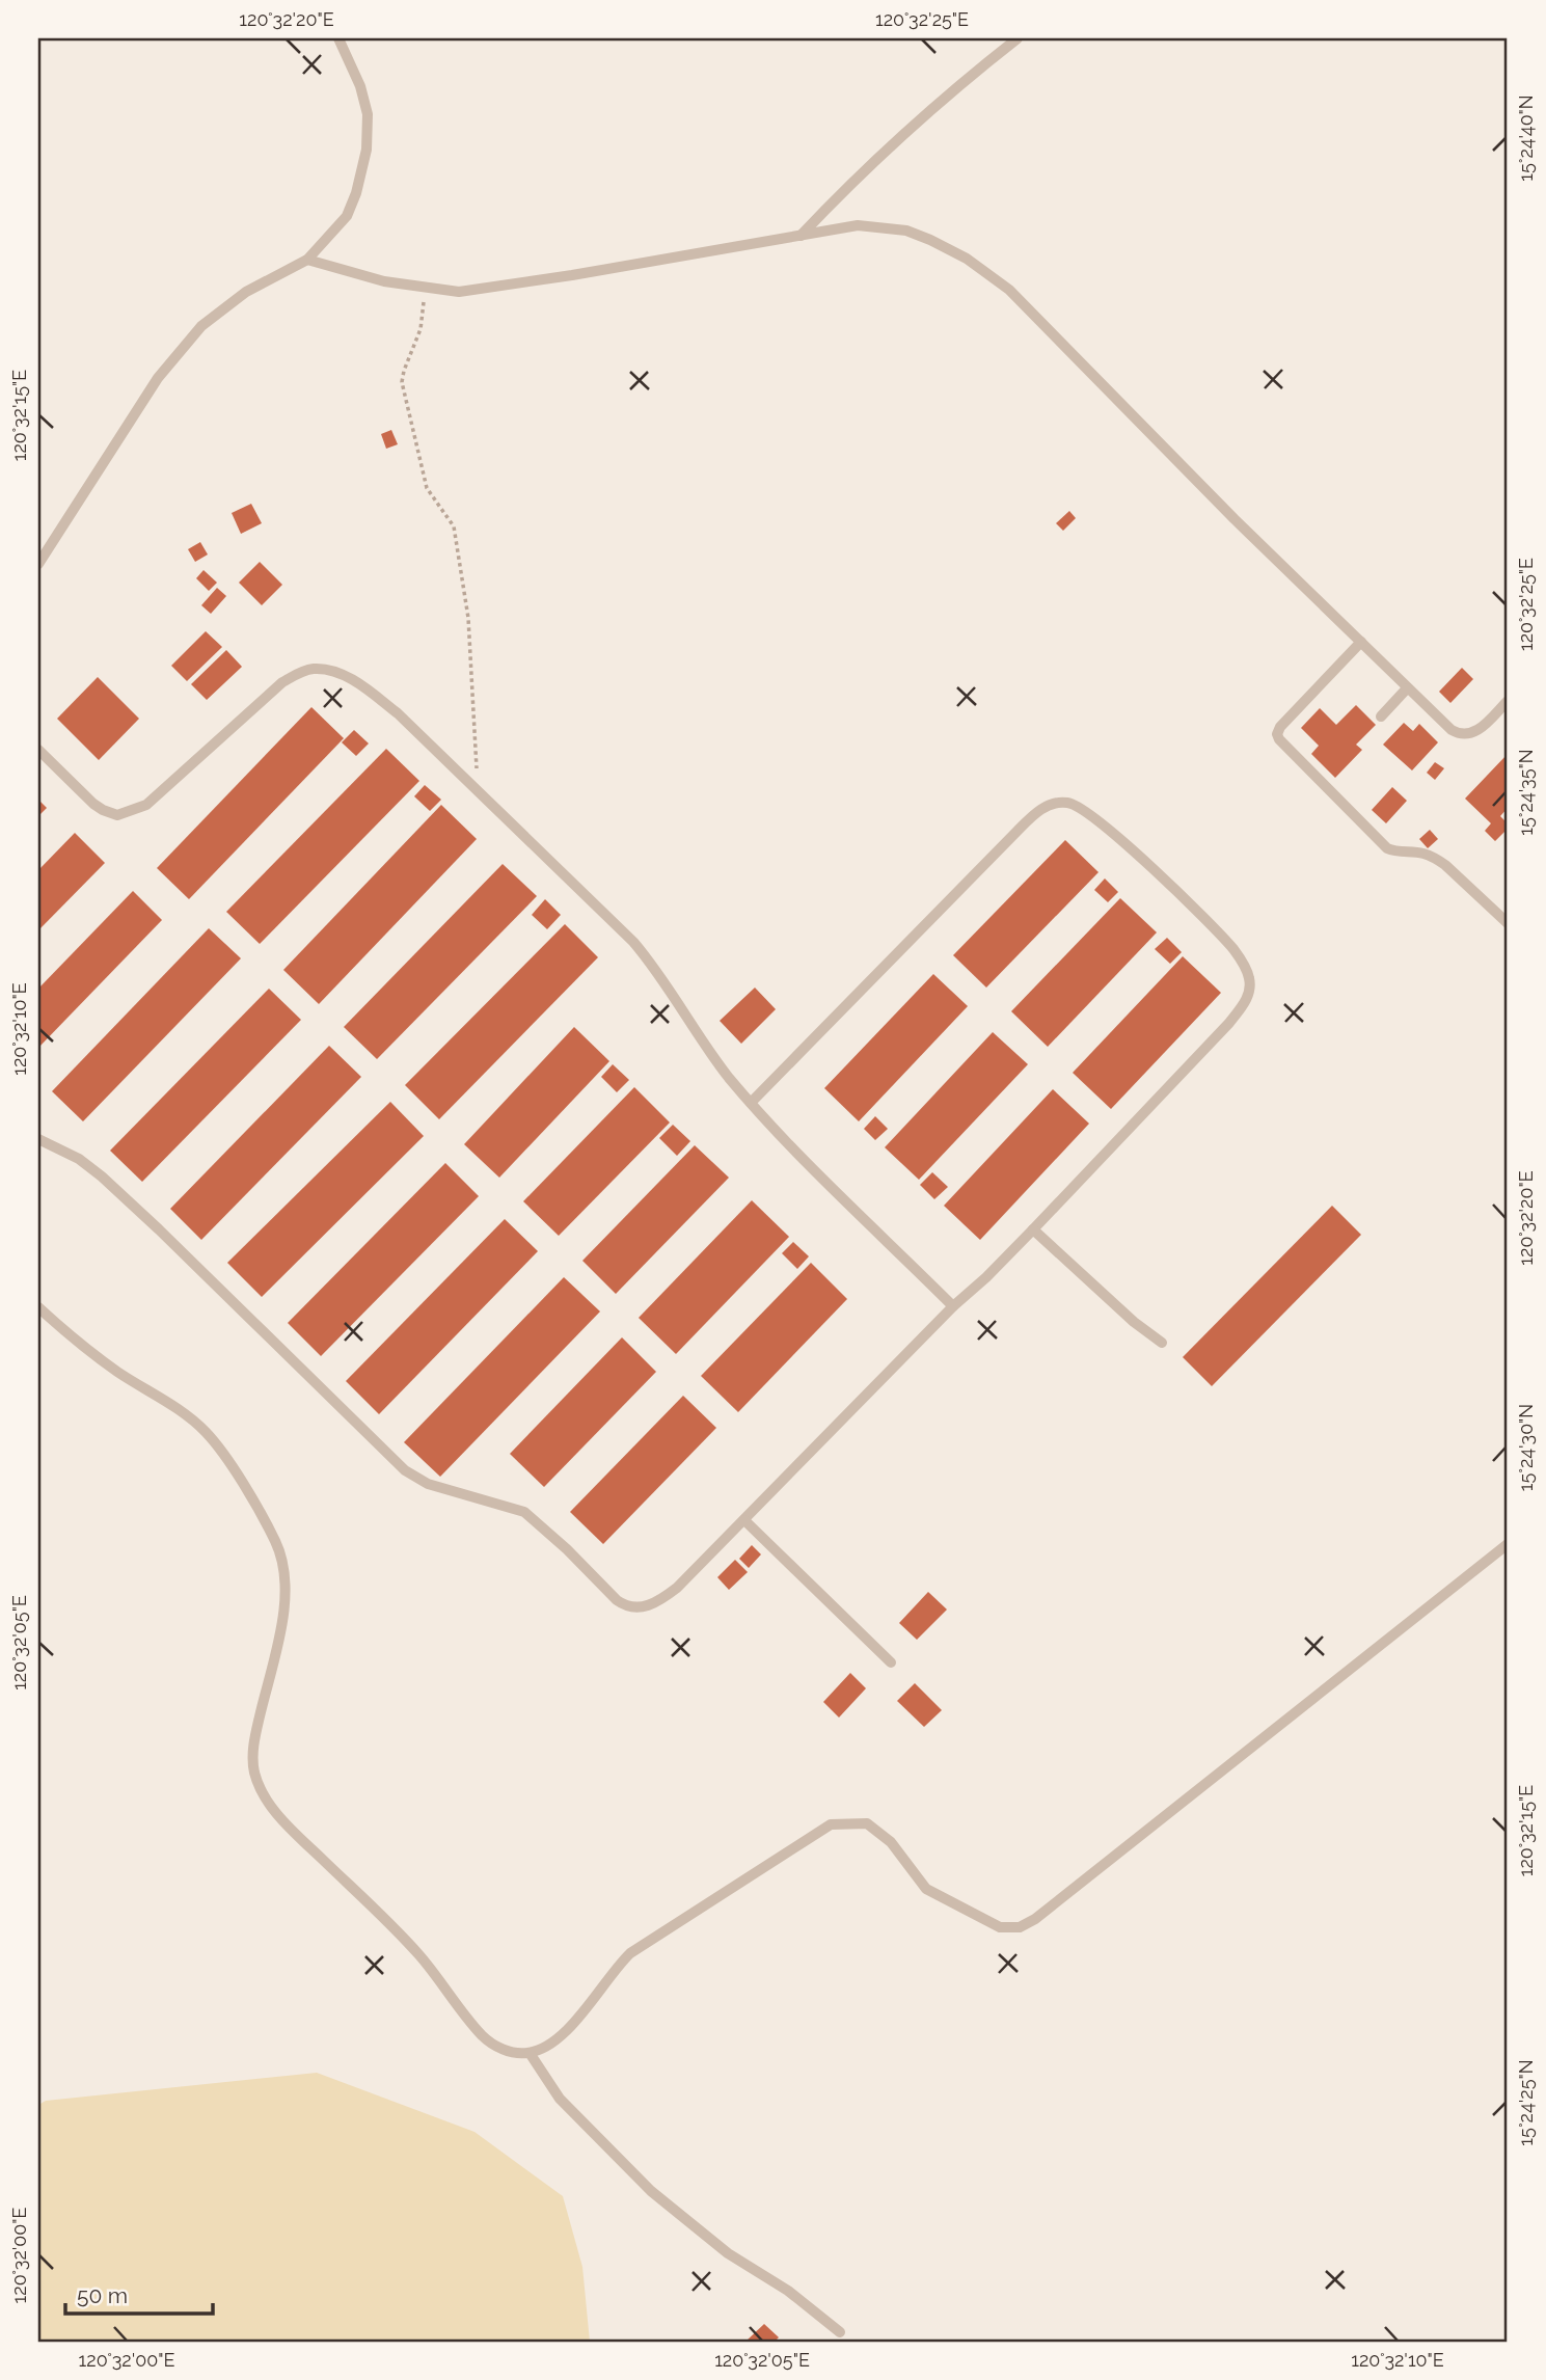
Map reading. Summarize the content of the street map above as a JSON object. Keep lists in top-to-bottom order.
{
  "scale_bar": "50 m",
  "coordinates": [
    "120°32'20\"E",
    "120°32'25\"E",
    "15°24'40\"N",
    "120°32'15\"E",
    "15°24'35\"N",
    "120°32'10\"E",
    "15°24'30\"N",
    "120°32'05\"E",
    "15°24'25\"N",
    "120°32'00\"E"
  ]
}
